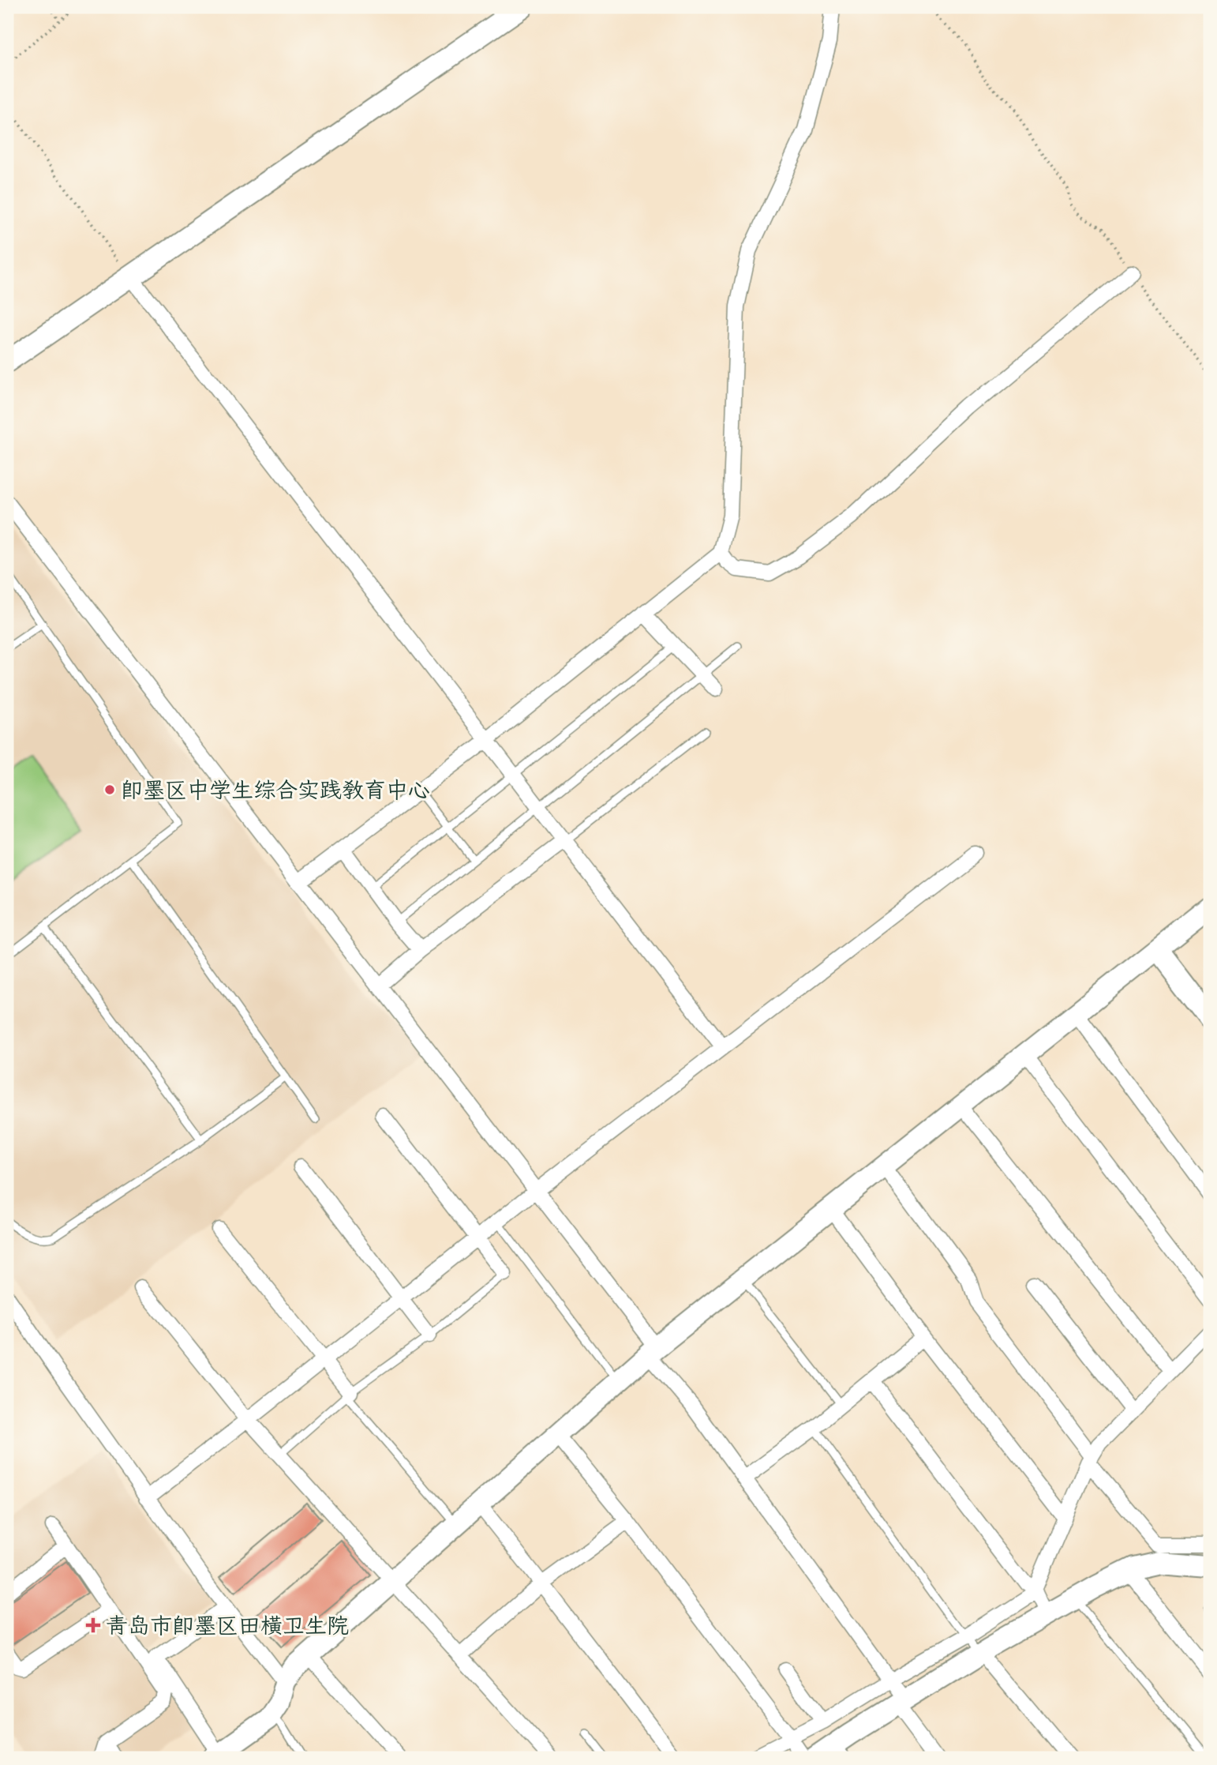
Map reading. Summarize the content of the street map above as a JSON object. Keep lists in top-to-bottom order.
{
  "places": {
    "other": ["即墨区中学生综合实践教育中心"],
    "health": ["青岛市即墨区田横卫生院"]
  }
}
